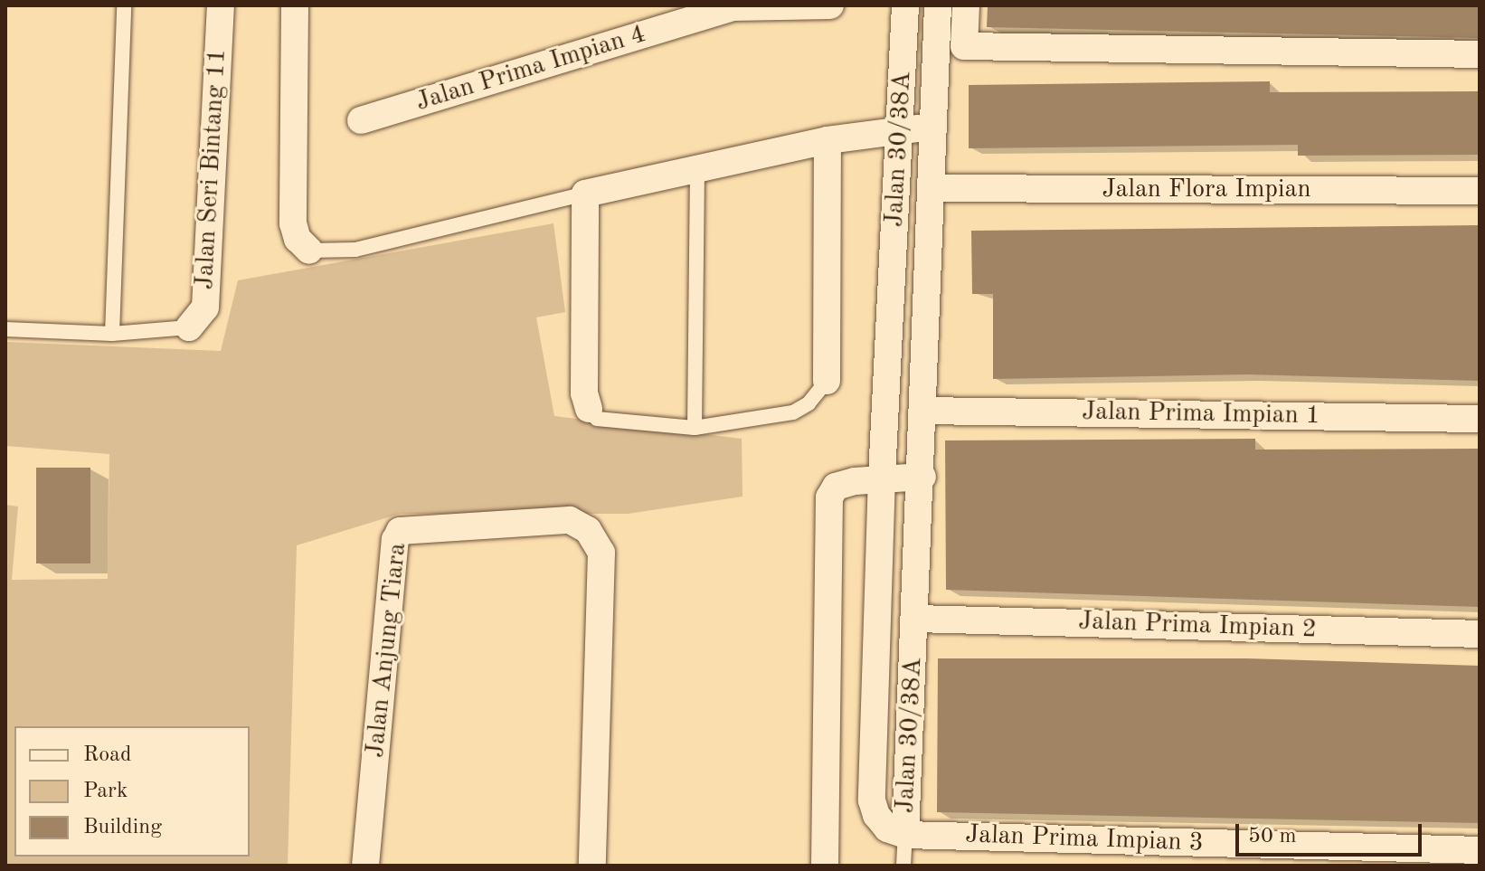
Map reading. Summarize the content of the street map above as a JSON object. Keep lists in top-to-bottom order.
{
  "streets": {
    "street": [
      "Jalan Prima Impian 4",
      "Jalan 30/38A",
      "Jalan Seri Bintang 11",
      "Jalan Flora Impian",
      "Jalan Prima Impian 1",
      "Jalan Prima Impian 2",
      "Jalan Anjung Tiara",
      "Jalan Prima Impian 3"
    ]
  },
  "crossings": [
    ["Jalan 30/38A", "Jalan Flora Impian"],
    ["Jalan 30/38A", "Jalan Prima Impian 1"],
    ["Jalan 30/38A", "Jalan Prima Impian 2"],
    ["Jalan 30/38A", "Jalan Prima Impian 3"]
  ],
  "legend": ["Road", "Park", "Building"],
  "scale_bar": "50 m"
}
